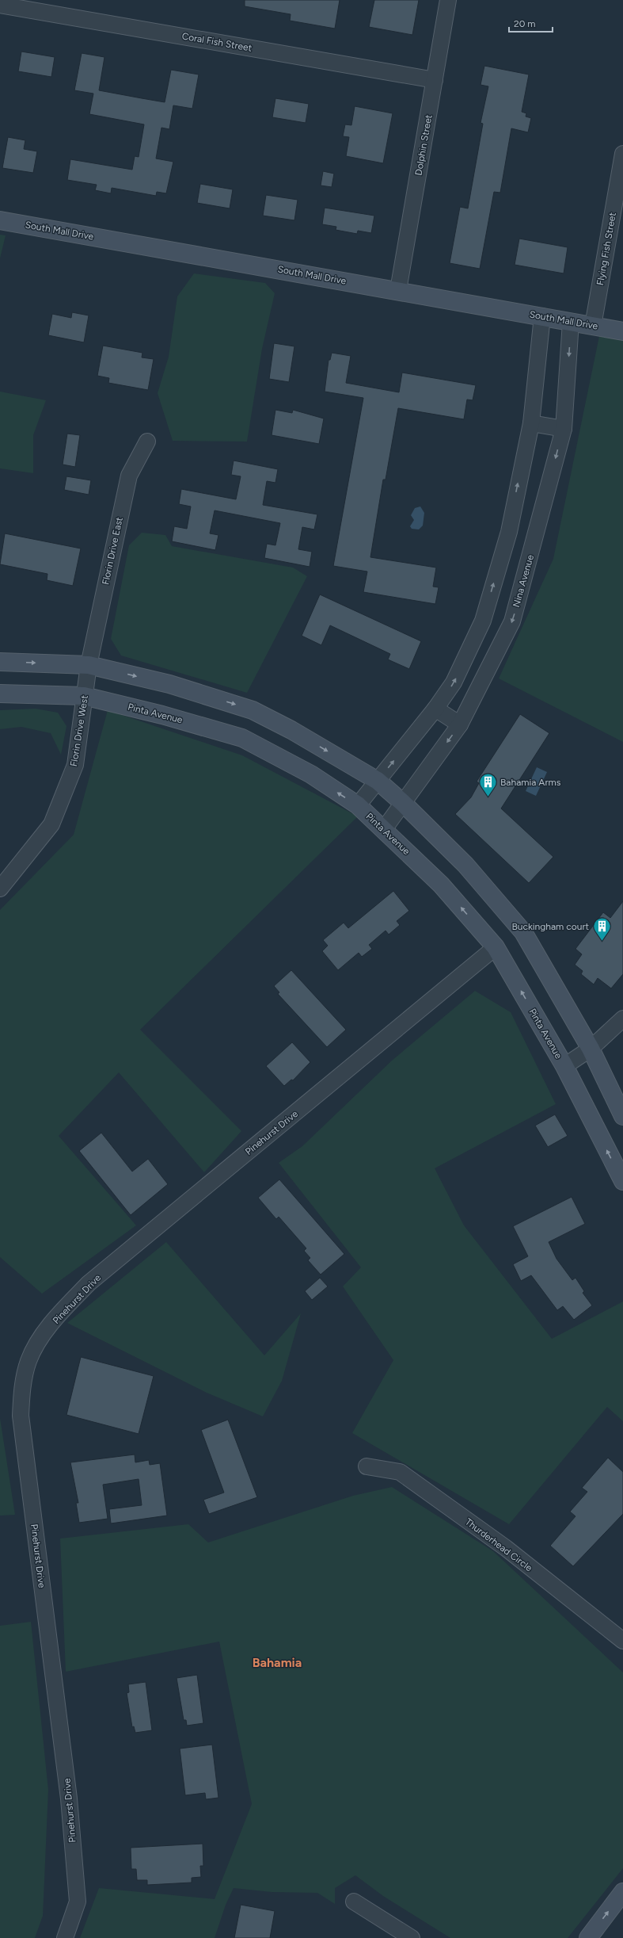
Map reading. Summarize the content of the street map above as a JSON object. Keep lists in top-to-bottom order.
{
  "streets": {
    "street": [
      "Coral Fish Street",
      "Dolphin Street",
      "South Mall Drive",
      "Flying Fish Street",
      "Florin Drive East",
      "Nina Avenue",
      "Pinta Avenue",
      "Florin Drive West",
      "Pinehurst Drive",
      "Thurderhead Circle"
    ]
  },
  "crossings": [
    ["Coral Fish Street", "Dolphin Street"],
    ["Dolphin Street", "South Mall Drive"],
    ["South Mall Drive", "Flying Fish Street"],
    ["South Mall Drive", "Nina Avenue"],
    ["Florin Drive East", "Florin Drive West"],
    ["Nina Avenue", "Pinta Avenue"],
    ["Pinta Avenue", "Florin Drive West"],
    ["Pinta Avenue", "Pinehurst Drive"]
  ],
  "districts": ["Bahamia"],
  "places": {
    "building": ["Bahamia Arms", "Buckingham court"]
  },
  "scale_bar": "20 m"
}
